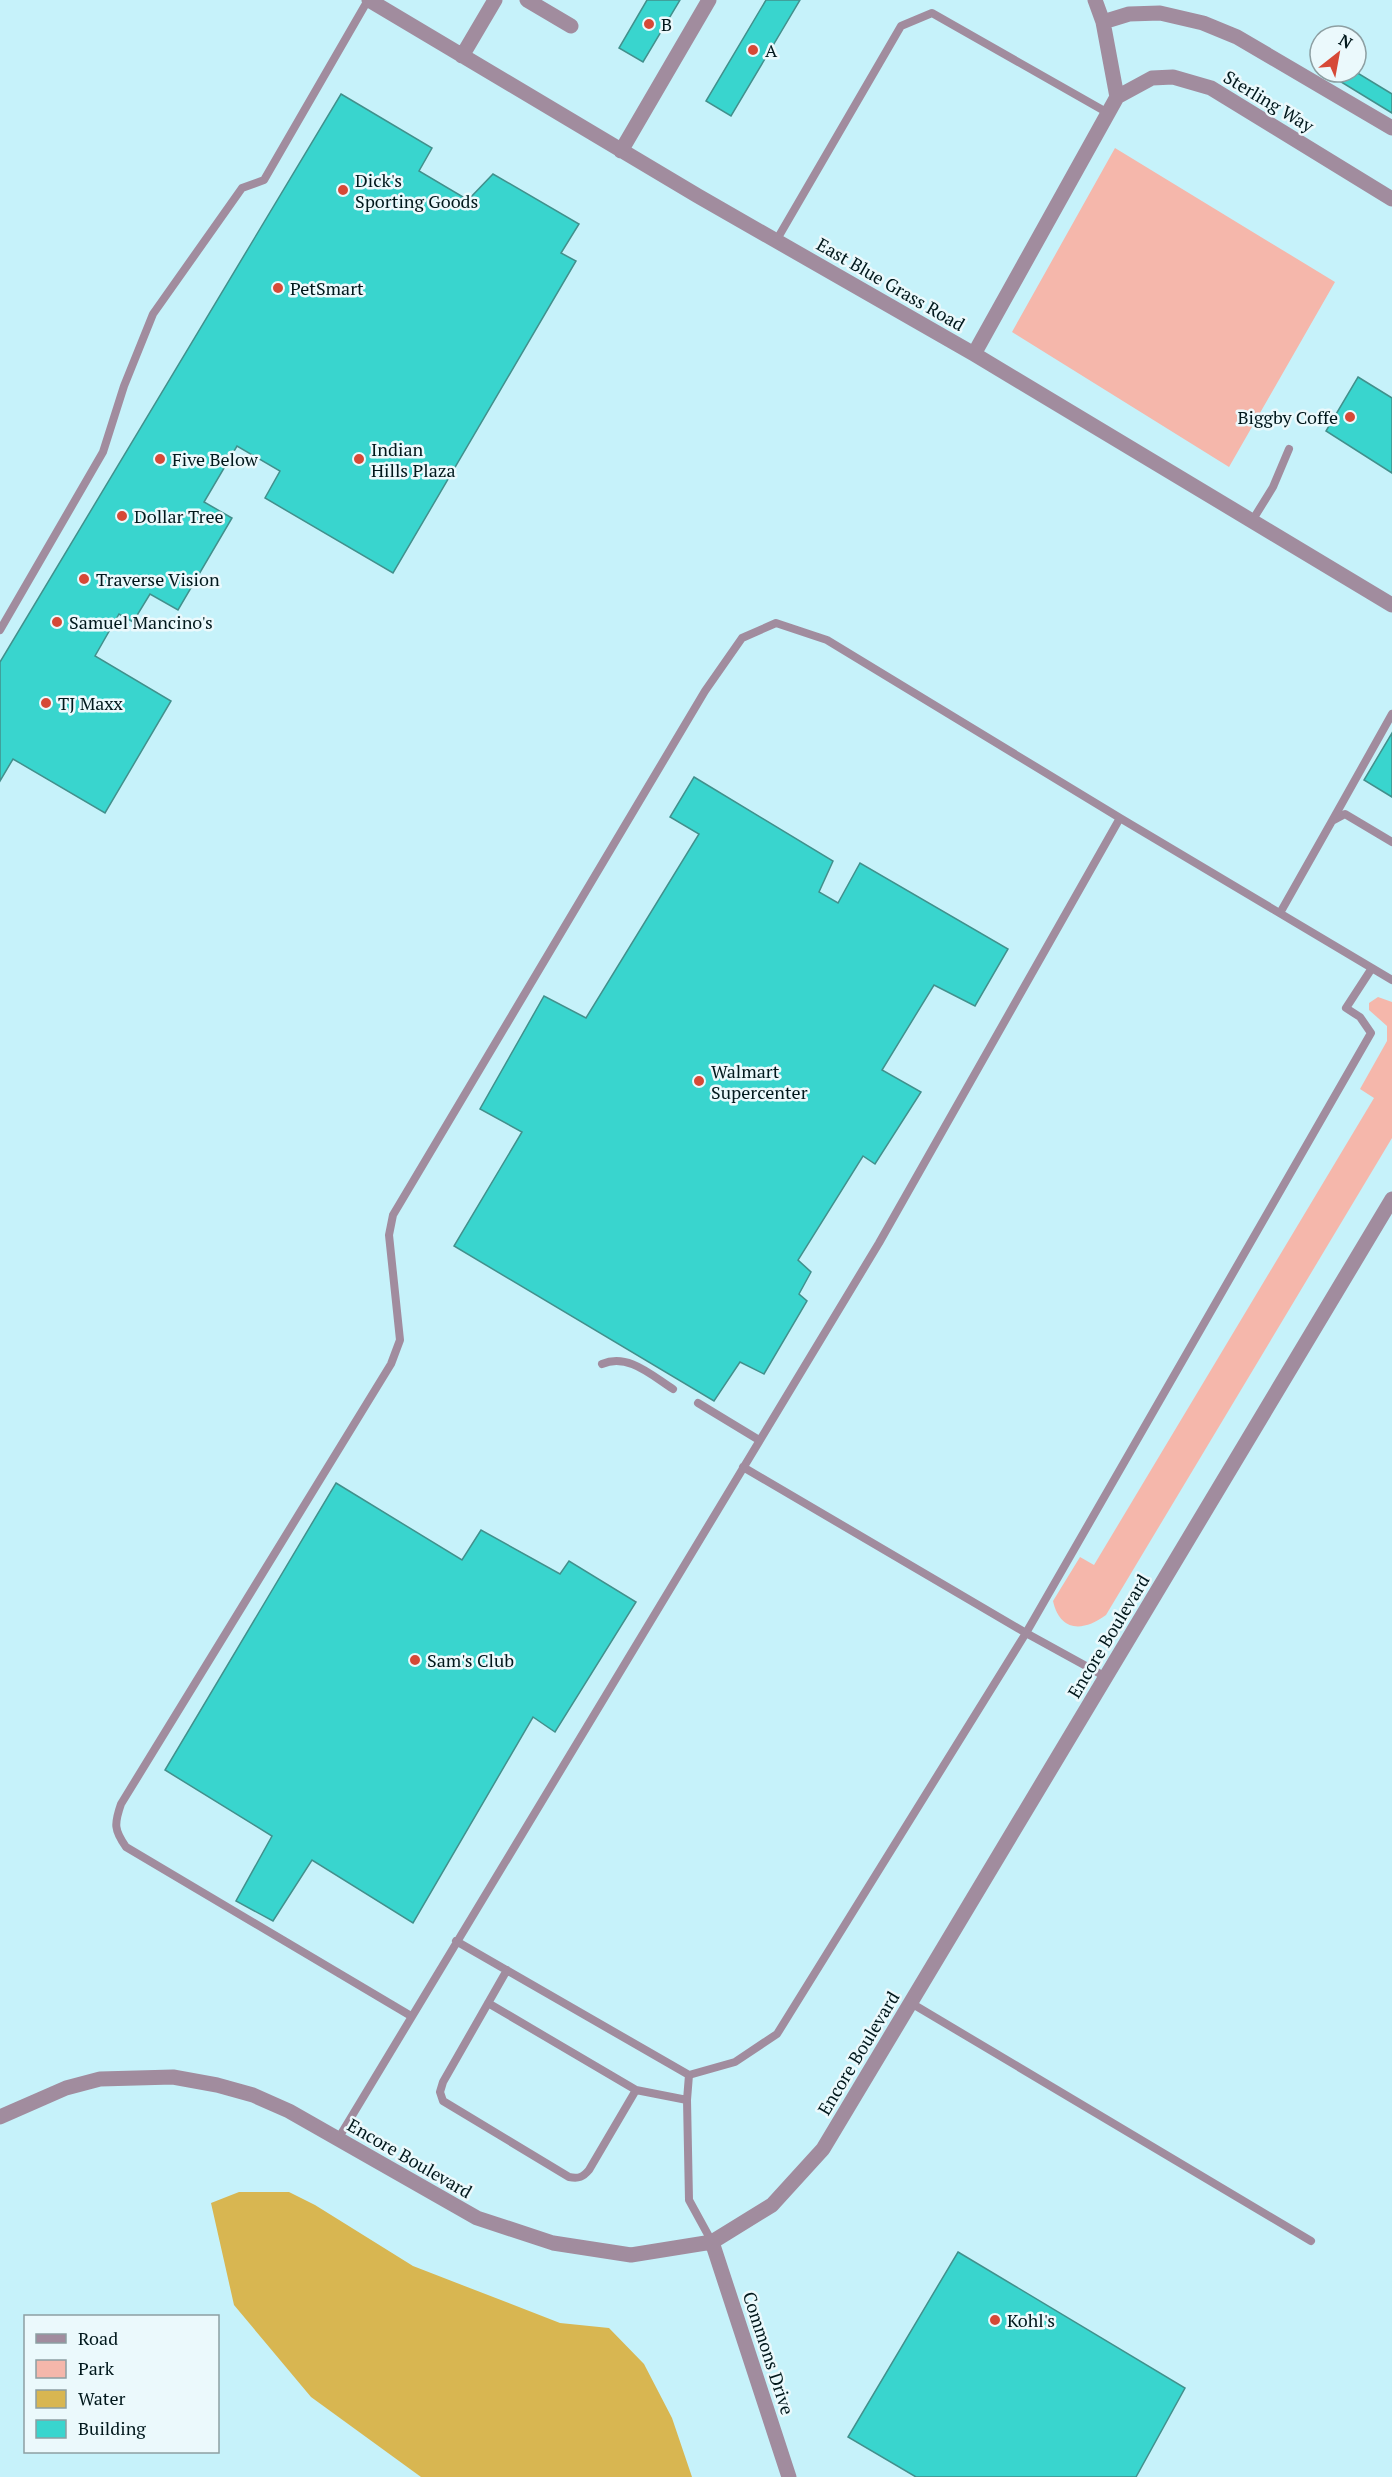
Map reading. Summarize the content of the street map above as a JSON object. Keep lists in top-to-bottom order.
{
  "streets": {
    "street": [
      "Sterling Way",
      "East Blue Grass Road",
      "Encore Boulevard",
      "Commons Drive"
    ]
  },
  "crossings": [
    ["Sterling Way", "East Blue Grass Road"],
    ["Encore Boulevard", "Commons Drive"]
  ],
  "places": [
    "B",
    "A",
    "Dick's Sporting Goods",
    "PetSmart",
    "Biggby Coffe",
    "Five Below",
    "Indian Hills Plaza",
    "Dollar Tree",
    "Traverse Vision",
    "Samuel Mancino's",
    "TJ Maxx",
    "Walmart Supercenter",
    "Sam's Club",
    "Kohl's"
  ],
  "legend": [
    "Road",
    "Park",
    "Water",
    "Building"
  ],
  "north": "top right"
}
